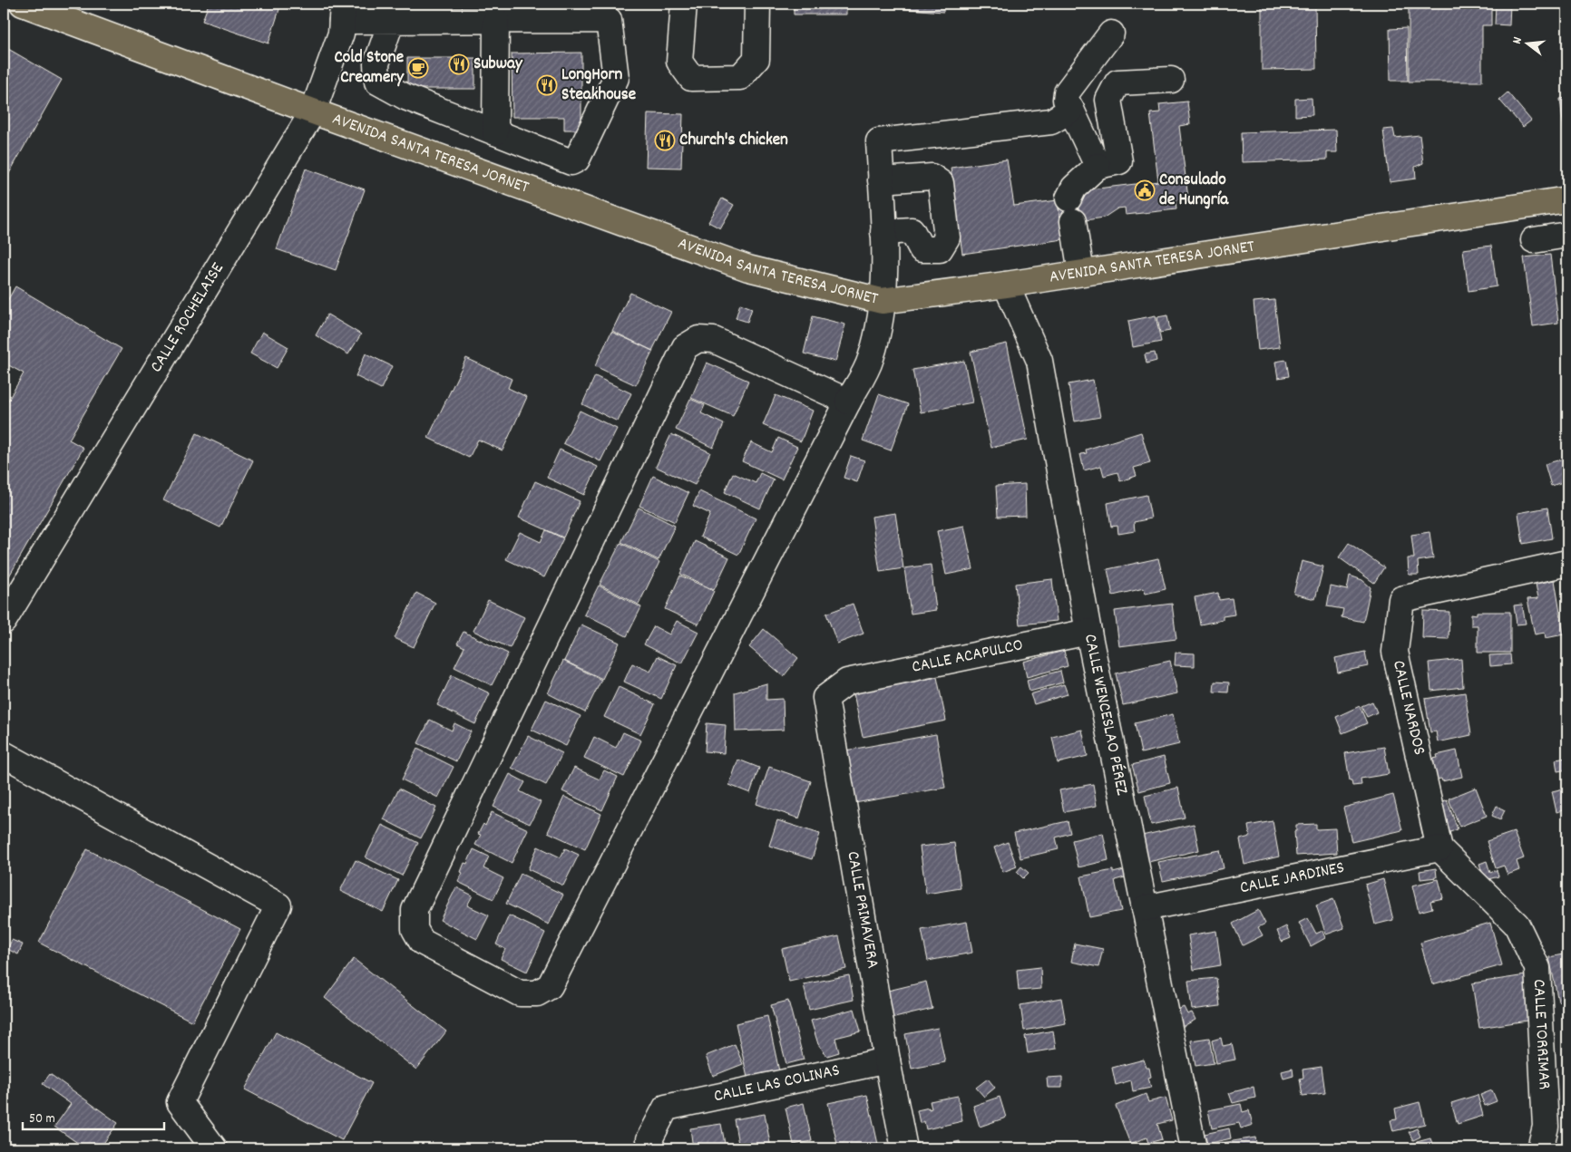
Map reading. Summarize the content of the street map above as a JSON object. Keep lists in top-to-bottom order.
{
  "streets": {
    "main road": ["AVENIDA SANTA TERESA JORNET"],
    "street": [
      "CALLE ROCHELAISE",
      "CALLE ACAPULCO",
      "CALLE NARDOS",
      "CALLE WENCESLAO PÉREZ",
      "CALLE JARDINES",
      "CALLE PRIMAVERA",
      "CALLE TORRIMAR",
      "CALLE LAS COLINAS"
    ]
  },
  "crossings": [
    ["AVENIDA SANTA TERESA JORNET", "CALLE ROCHELAISE"],
    ["AVENIDA SANTA TERESA JORNET", "CALLE WENCESLAO PÉREZ"],
    ["CALLE ACAPULCO", "CALLE WENCESLAO PÉREZ"],
    ["CALLE ACAPULCO", "CALLE PRIMAVERA"],
    ["CALLE NARDOS", "CALLE JARDINES"],
    ["CALLE NARDOS", "CALLE TORRIMAR"],
    ["CALLE WENCESLAO PÉREZ", "CALLE JARDINES"],
    ["CALLE JARDINES", "CALLE TORRIMAR"],
    ["CALLE PRIMAVERA", "CALLE LAS COLINAS"]
  ],
  "places": {
    "restaurant": ["Subway", "LongHorn Steakhouse", "Church's Chicken"],
    "cafe": ["Cold Stone Creamery"],
    "public building": ["Consulado de Hungría"]
  },
  "scale_bar": "50 m",
  "north": "left"
}
